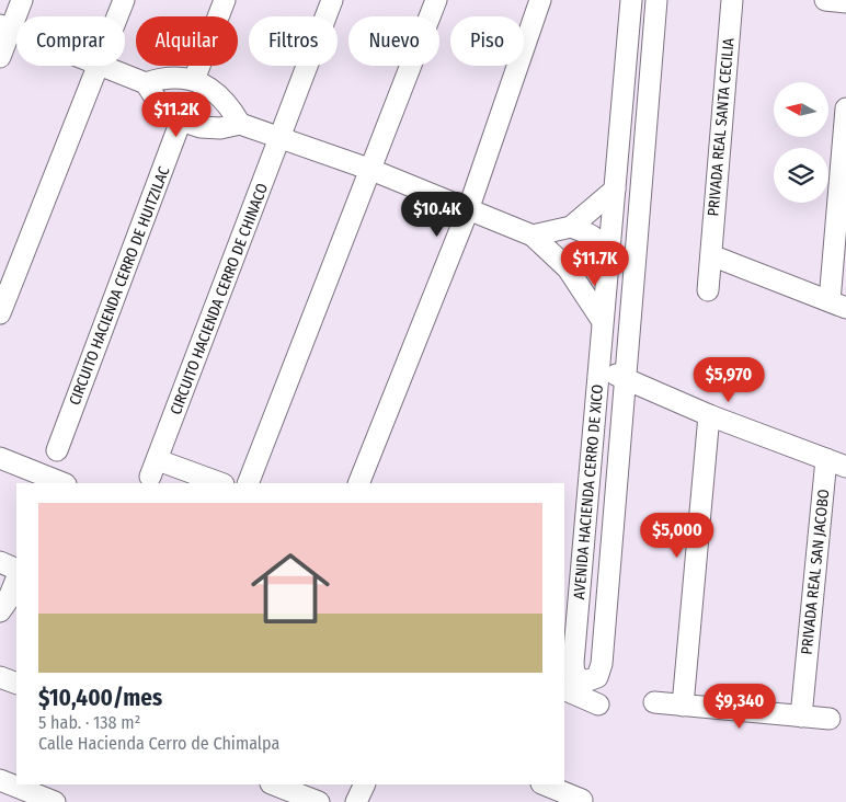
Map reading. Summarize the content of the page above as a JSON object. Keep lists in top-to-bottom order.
{
  "streets": {
    "street": [
      "PRIVADA REAL SANTA CECILIA",
      "CIRCUITO HACIENDA CERRO DE HUITZILAC",
      "CIRCUITO HACIENDA CERRO DE CHINACO",
      "AVENIDA HACIENDA CERRO DE XICO",
      "PRIVADA REAL SAN JACOBO"
    ]
  },
  "north": "left",
  "page": {
    "chip": [
      "Comprar",
      "Alquilar",
      "Filtros",
      "Nuevo",
      "Piso"
    ],
    "price": [
      "$11.2K",
      "$10.4K",
      "$11.7K",
      "$5,970",
      "$5,000",
      "$9,340"
    ],
    "list": [
      {
        "name": "$10,400/mes",
        "note": "5 hab. · 138 m² · Calle Hacienda Cerro de Chimalpa"
      }
    ]
  }
}
